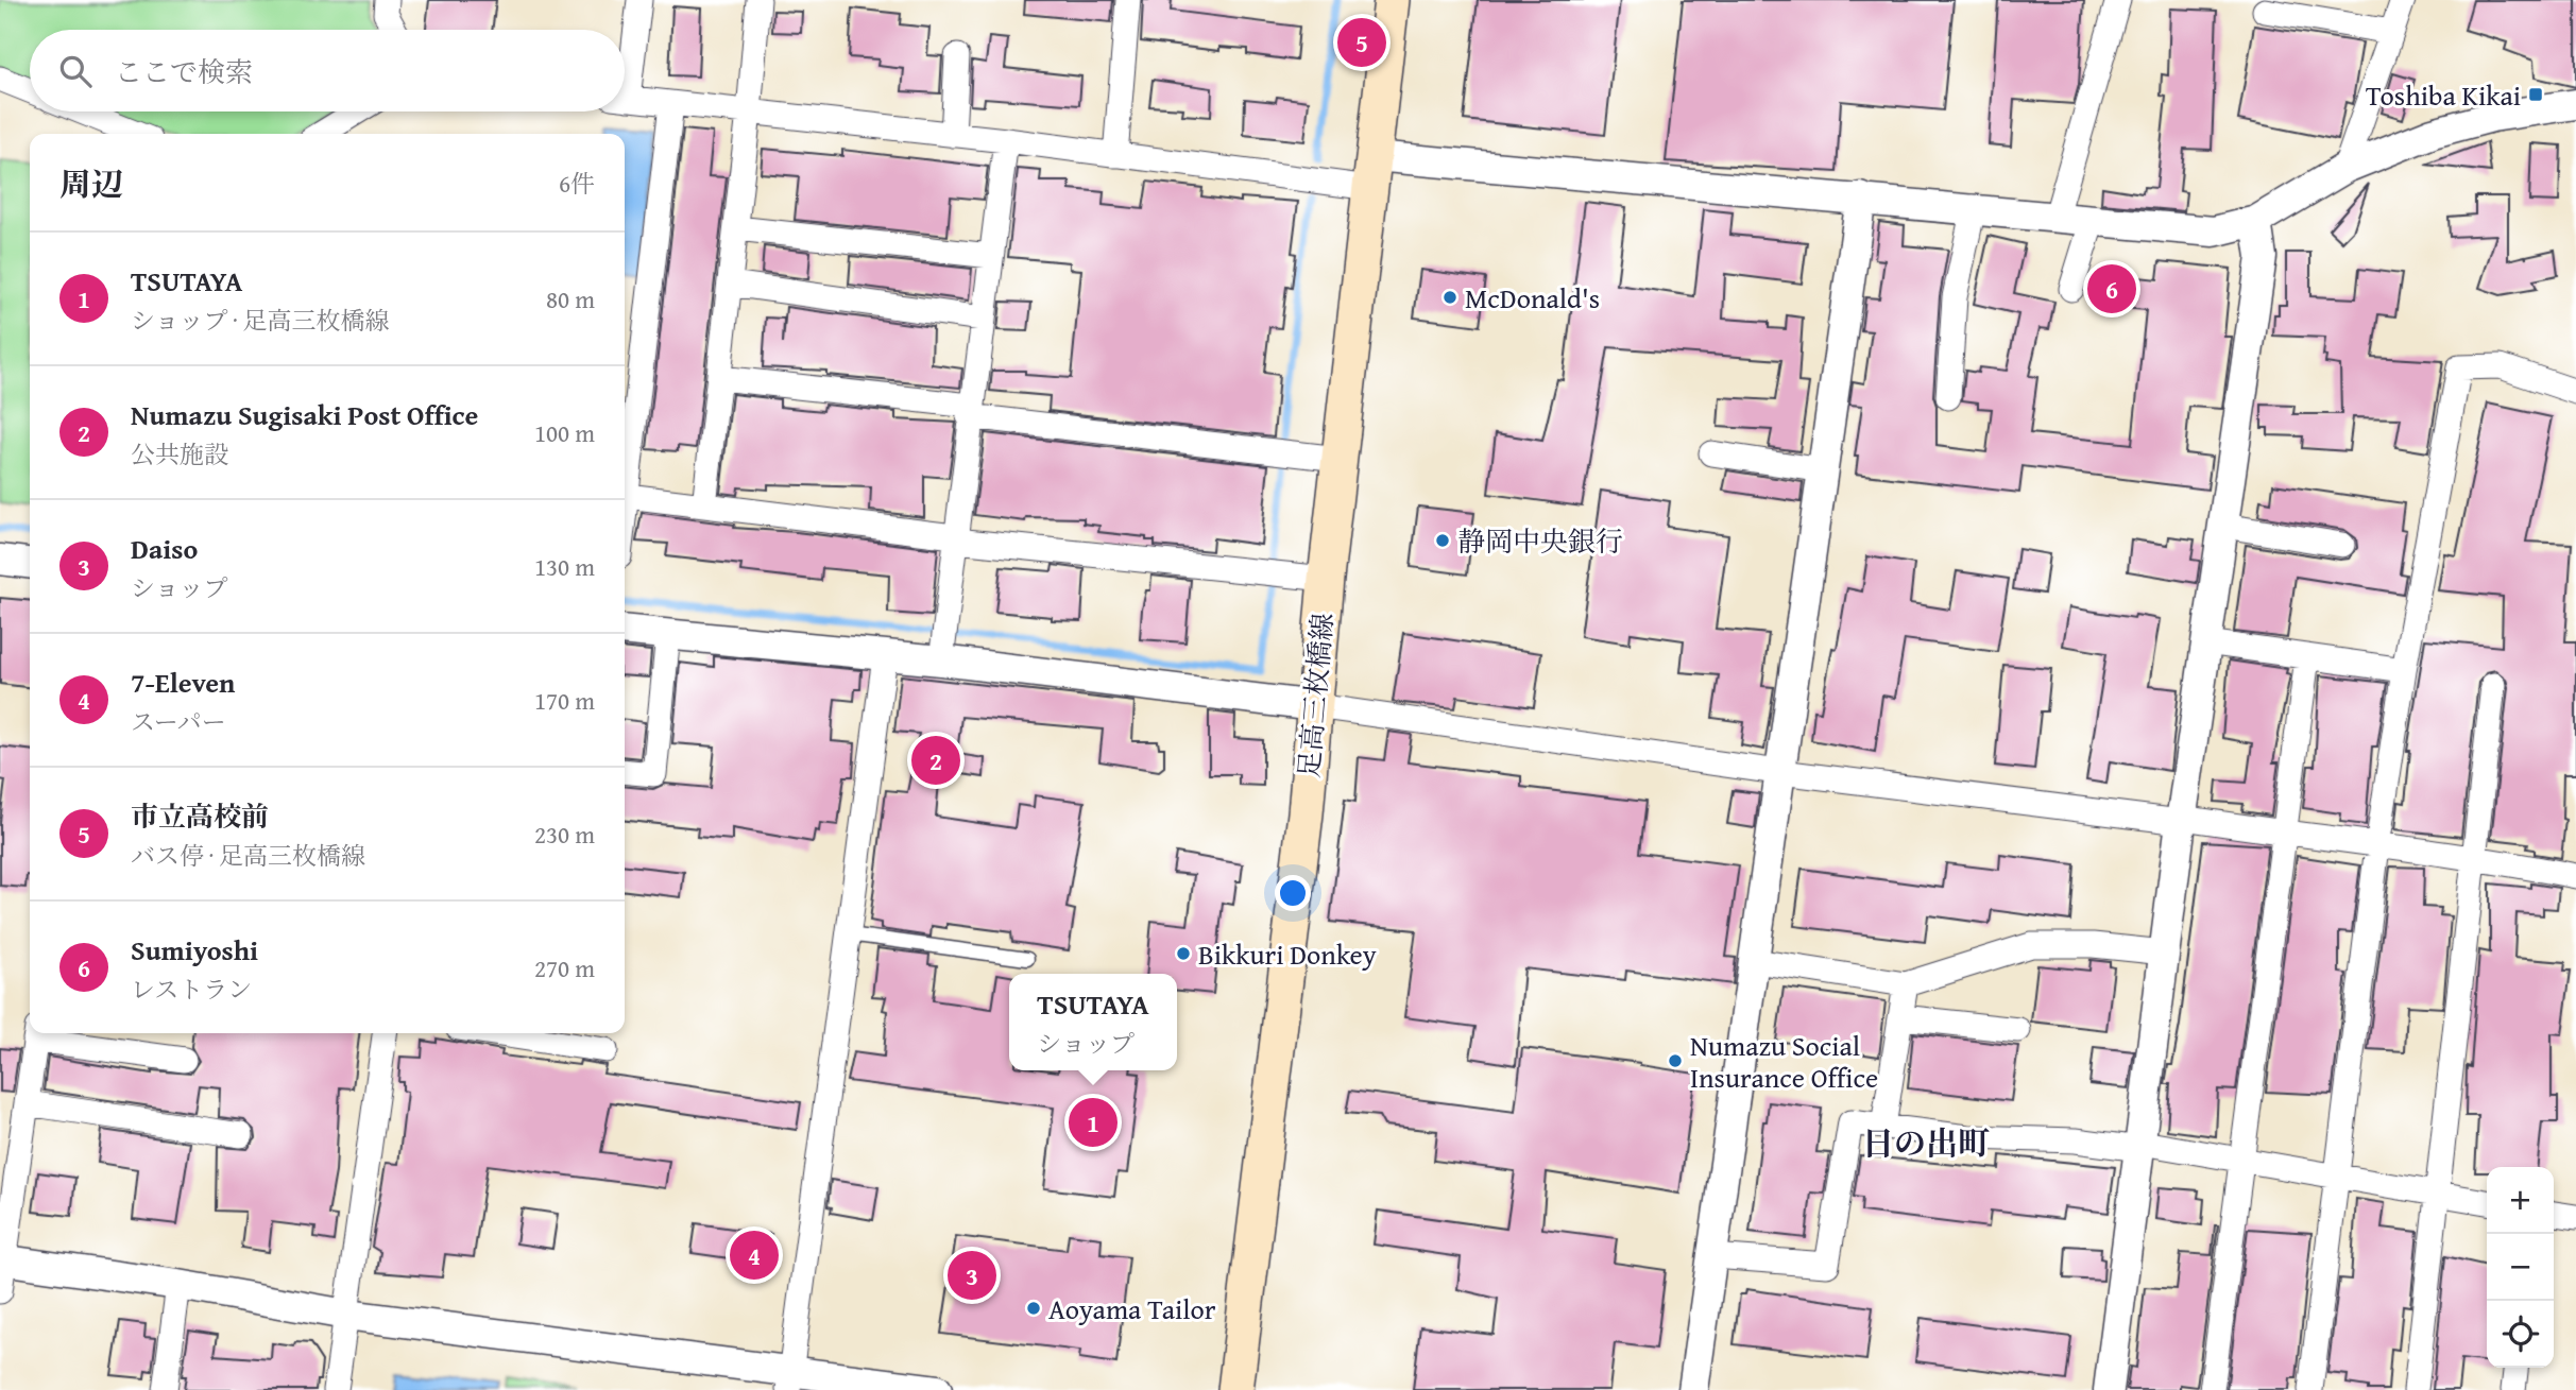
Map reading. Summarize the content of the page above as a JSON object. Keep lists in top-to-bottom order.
{
  "streets": {
    "main road": ["足高三枚橋線"]
  },
  "districts": ["日の出町"],
  "places": {
    "transit": ["Toshiba Kikai"],
    "other": [
      "McDonald's",
      "静岡中央銀行",
      "Bikkuri Donkey",
      "Numazu Social Insurance Office",
      "Aoyama Tailor"
    ]
  },
  "page": {
    "pins": [
      "5",
      "6",
      "2",
      "1",
      "4",
      "3"
    ],
    "search": "ここで検索",
    "heading": ["周辺", "6件"],
    "list": [
      {
        "mark": "1",
        "name": "TSUTAYA",
        "note": "ショップ · 足高三枚橋線",
        "value": "80 m"
      },
      {
        "mark": "2",
        "name": "Numazu Sugisaki Post Office",
        "note": "公共施設",
        "value": "100 m"
      },
      {
        "mark": "3",
        "name": "Daiso",
        "note": "ショップ",
        "value": "130 m"
      },
      {
        "mark": "4",
        "name": "7-Eleven",
        "note": "スーパー",
        "value": "170 m"
      },
      {
        "mark": "5",
        "name": "市立高校前",
        "note": "バス停 · 足高三枚橋線",
        "value": "230 m"
      },
      {
        "mark": "6",
        "name": "Sumiyoshi",
        "note": "レストラン",
        "value": "270 m"
      }
    ],
    "popup": ["TSUTAYA", "ショップ"],
    "map_buttons": ["+", "−"]
  }
}
